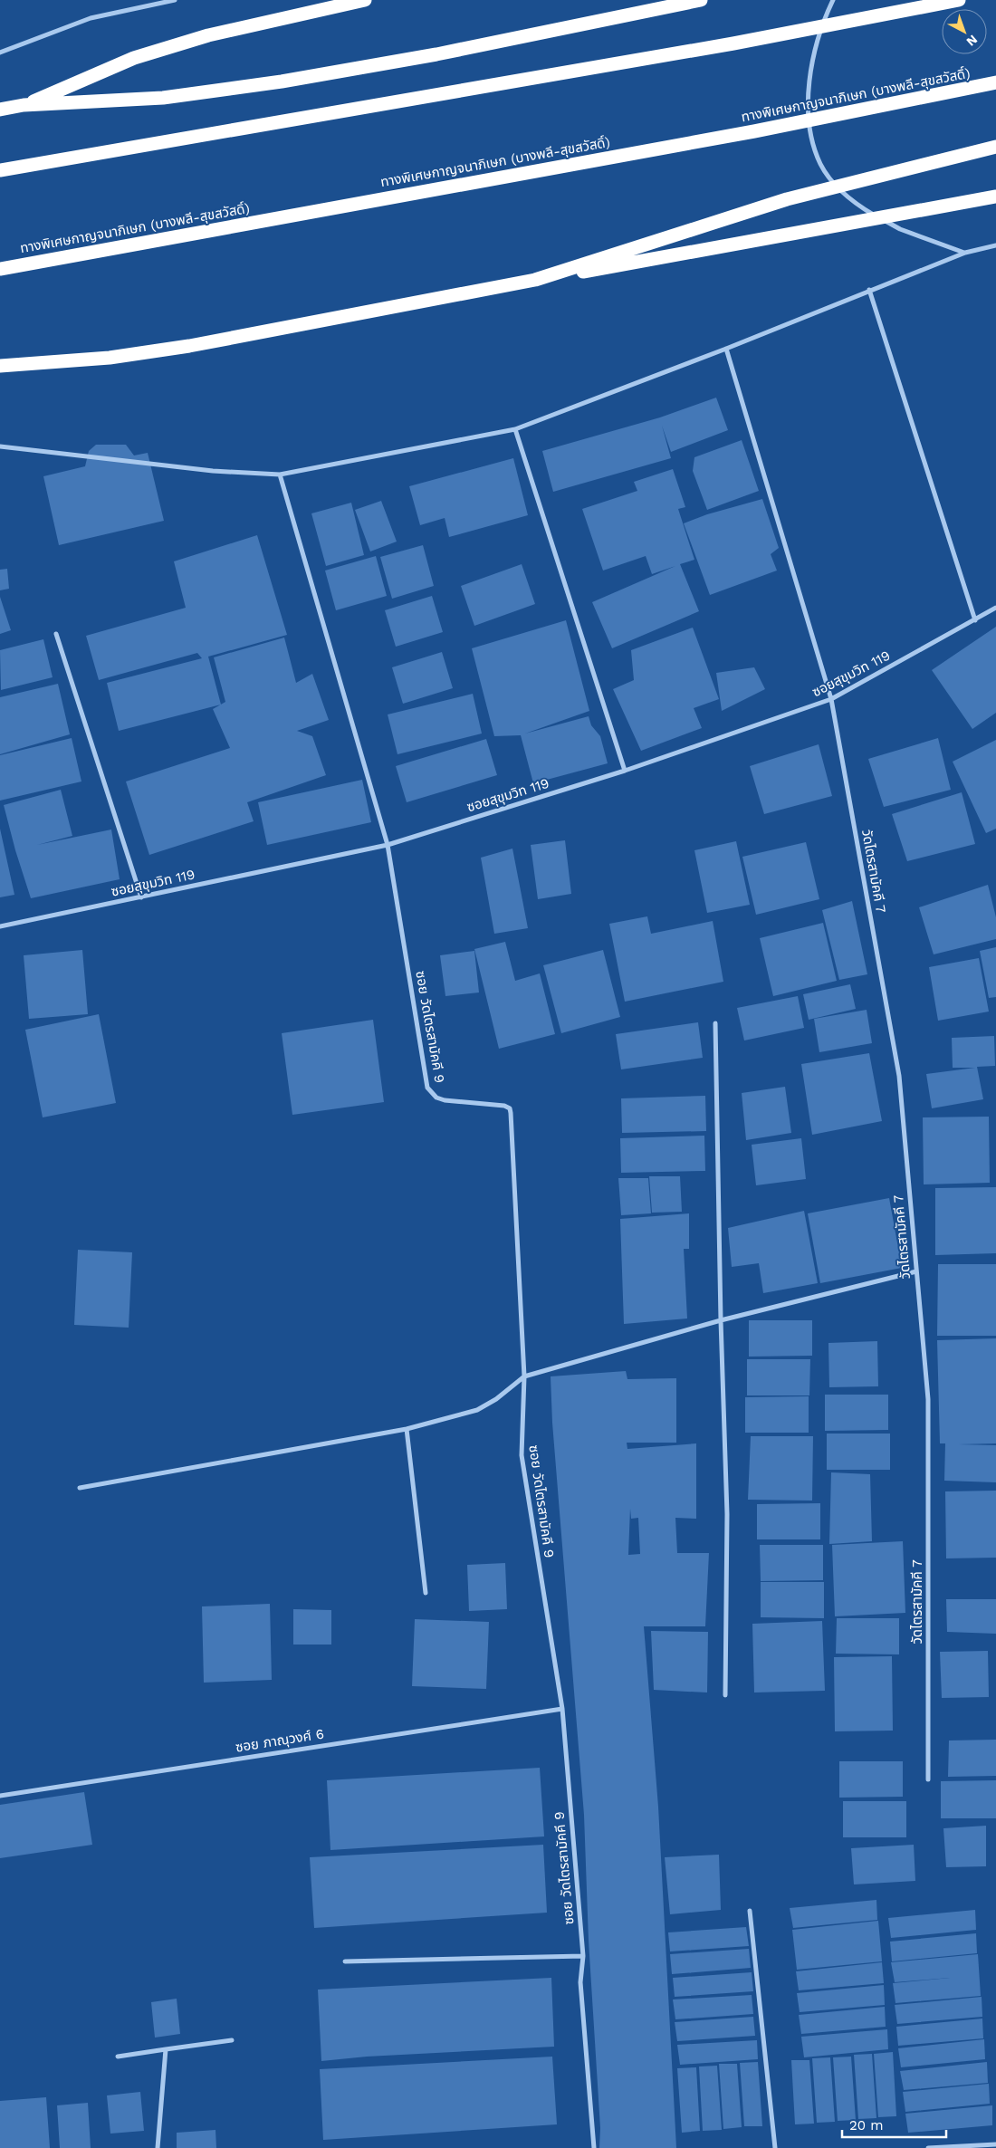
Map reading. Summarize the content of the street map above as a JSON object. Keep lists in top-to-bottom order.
{
  "streets": {
    "highway": ["ทางพิเศษกาญจนาภิเษก (บางพลี-สุขสวัสดิ์)"],
    "street": [
      "ซอยสุขุมวิท 119",
      "วัดไตรสามัคคี 7",
      "ซอย วัดไตรสามัคคี 9",
      "ซอย ภาณุวงศ์ 6"
    ]
  },
  "crossings": [
    ["ซอยสุขุมวิท 119", "วัดไตรสามัคคี 7"],
    ["ซอยสุขุมวิท 119", "ซอย วัดไตรสามัคคี 9"],
    ["ซอย วัดไตรสามัคคี 9", "ซอย ภาณุวงศ์ 6"]
  ],
  "scale_bar": "20 m",
  "north": "bottom right"
}
